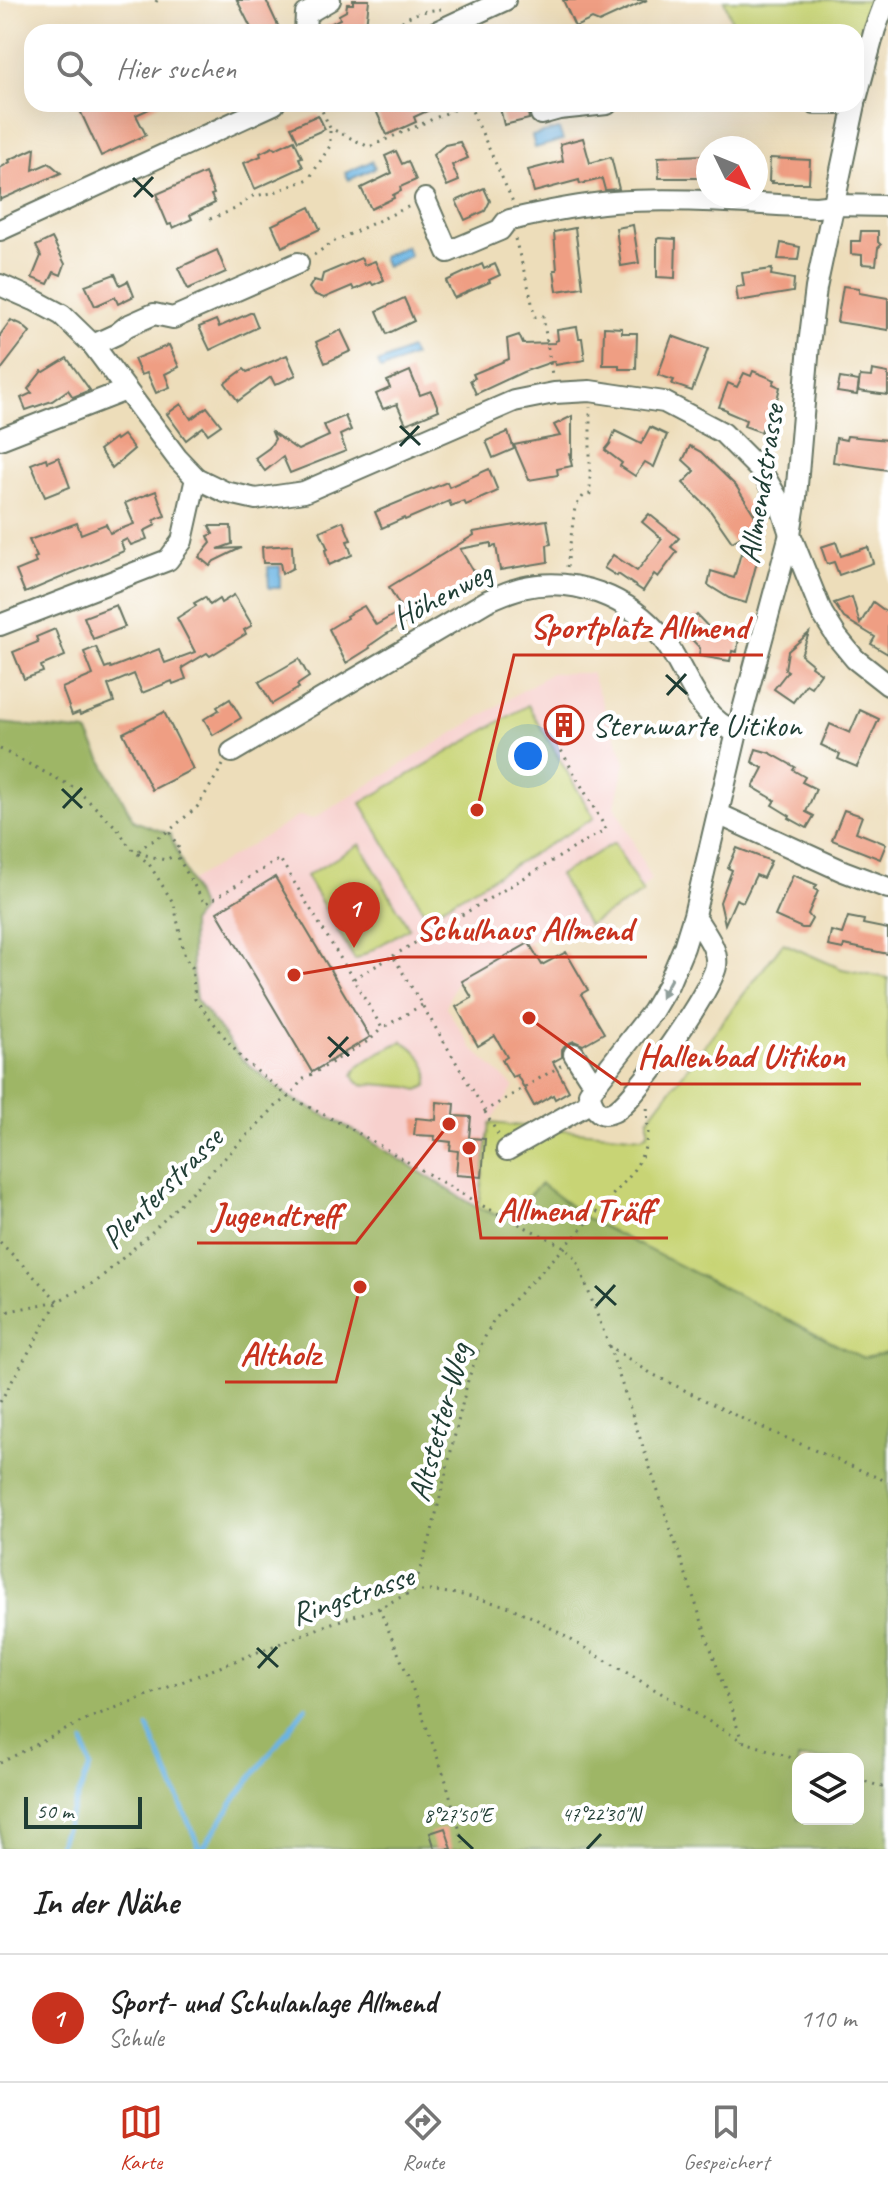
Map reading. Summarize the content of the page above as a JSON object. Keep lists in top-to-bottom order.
{
  "streets": {
    "street": ["Allmendstrasse", "Höhenweg"],
    "path": ["Plenterstrasse", "Altstetter-Weg", "Ringstrasse"]
  },
  "crossings": [
    ["Allmendstrasse", "Höhenweg"],
    ["Altstetter-Weg", "Ringstrasse"]
  ],
  "places": {
    "building": ["Sternwarte Uitikon"],
    "other": [
      "Sportplatz Allmend",
      "Schulhaus Allmend",
      "Hallenbad Uitikon",
      "Jugendtreff",
      "Allmend Träff",
      "Altholz"
    ]
  },
  "scale_bar": "50 m",
  "north": "bottom right",
  "page": {
    "search": "Hier suchen",
    "pins": "1",
    "scale": "50 m",
    "heading": "In der Nähe",
    "list": [
      {
        "mark": "1",
        "name": "Sport- und Schulanlage Allmend",
        "note": "Schule",
        "value": "110 m"
      }
    ],
    "nav": ["Karte", "Route", "Gespeichert"]
  },
  "coordinates": ["47°22'30\"N", "8°27'50\"E"]
}
